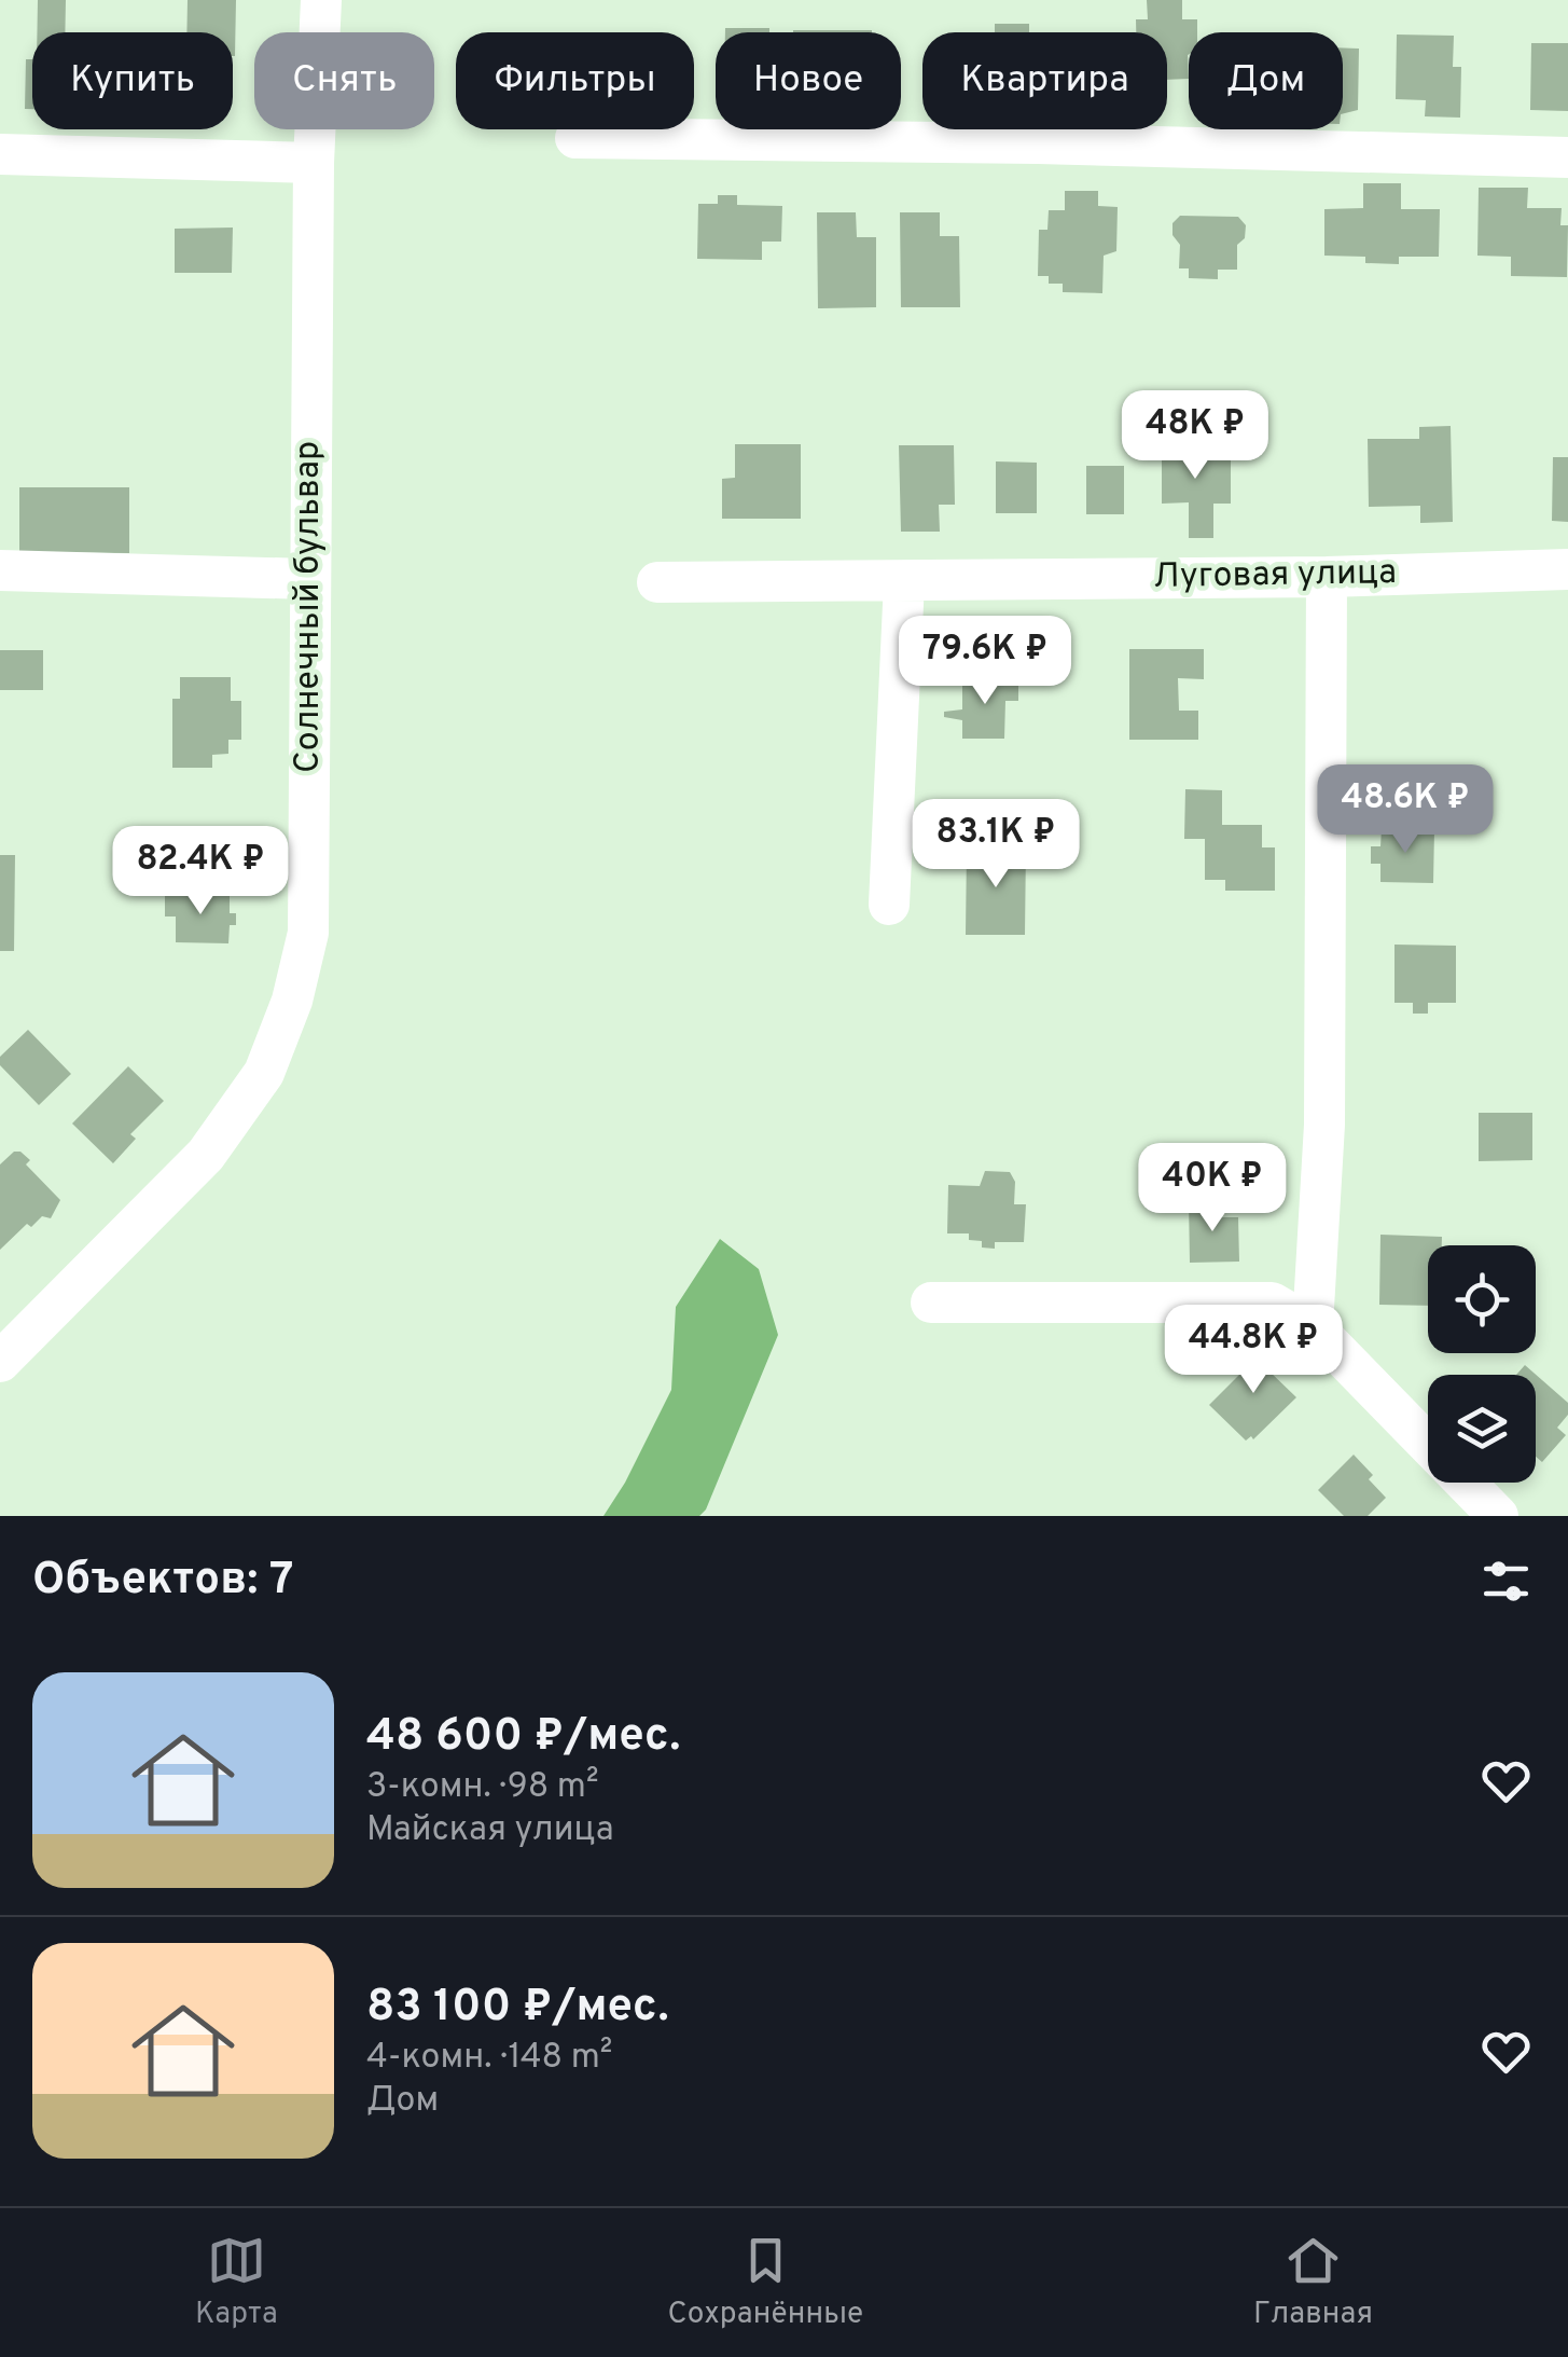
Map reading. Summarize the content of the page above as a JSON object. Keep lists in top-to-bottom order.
{
  "streets": {
    "street": ["Луговая улица", "Солнечный бульвар"]
  },
  "page": {
    "chip": [
      "Купить",
      "Снять",
      "Фильтры",
      "Новое",
      "Квартира",
      "Дом"
    ],
    "price": [
      "48K ₽",
      "79.6K ₽",
      "48.6K ₽",
      "83.1K ₽",
      "82.4K ₽",
      "40K ₽",
      "44.8K ₽"
    ],
    "heading": "Объектов: 7",
    "list": [
      {
        "name": "48 600 ₽/мес.",
        "note": "3-комн. · 98 m² · Майская улица"
      },
      {
        "name": "83 100 ₽/мес.",
        "note": "4-комн. · 148 m² · Дом"
      }
    ],
    "tabs": ["Карта", "Сохранённые", "Главная"]
  }
}
